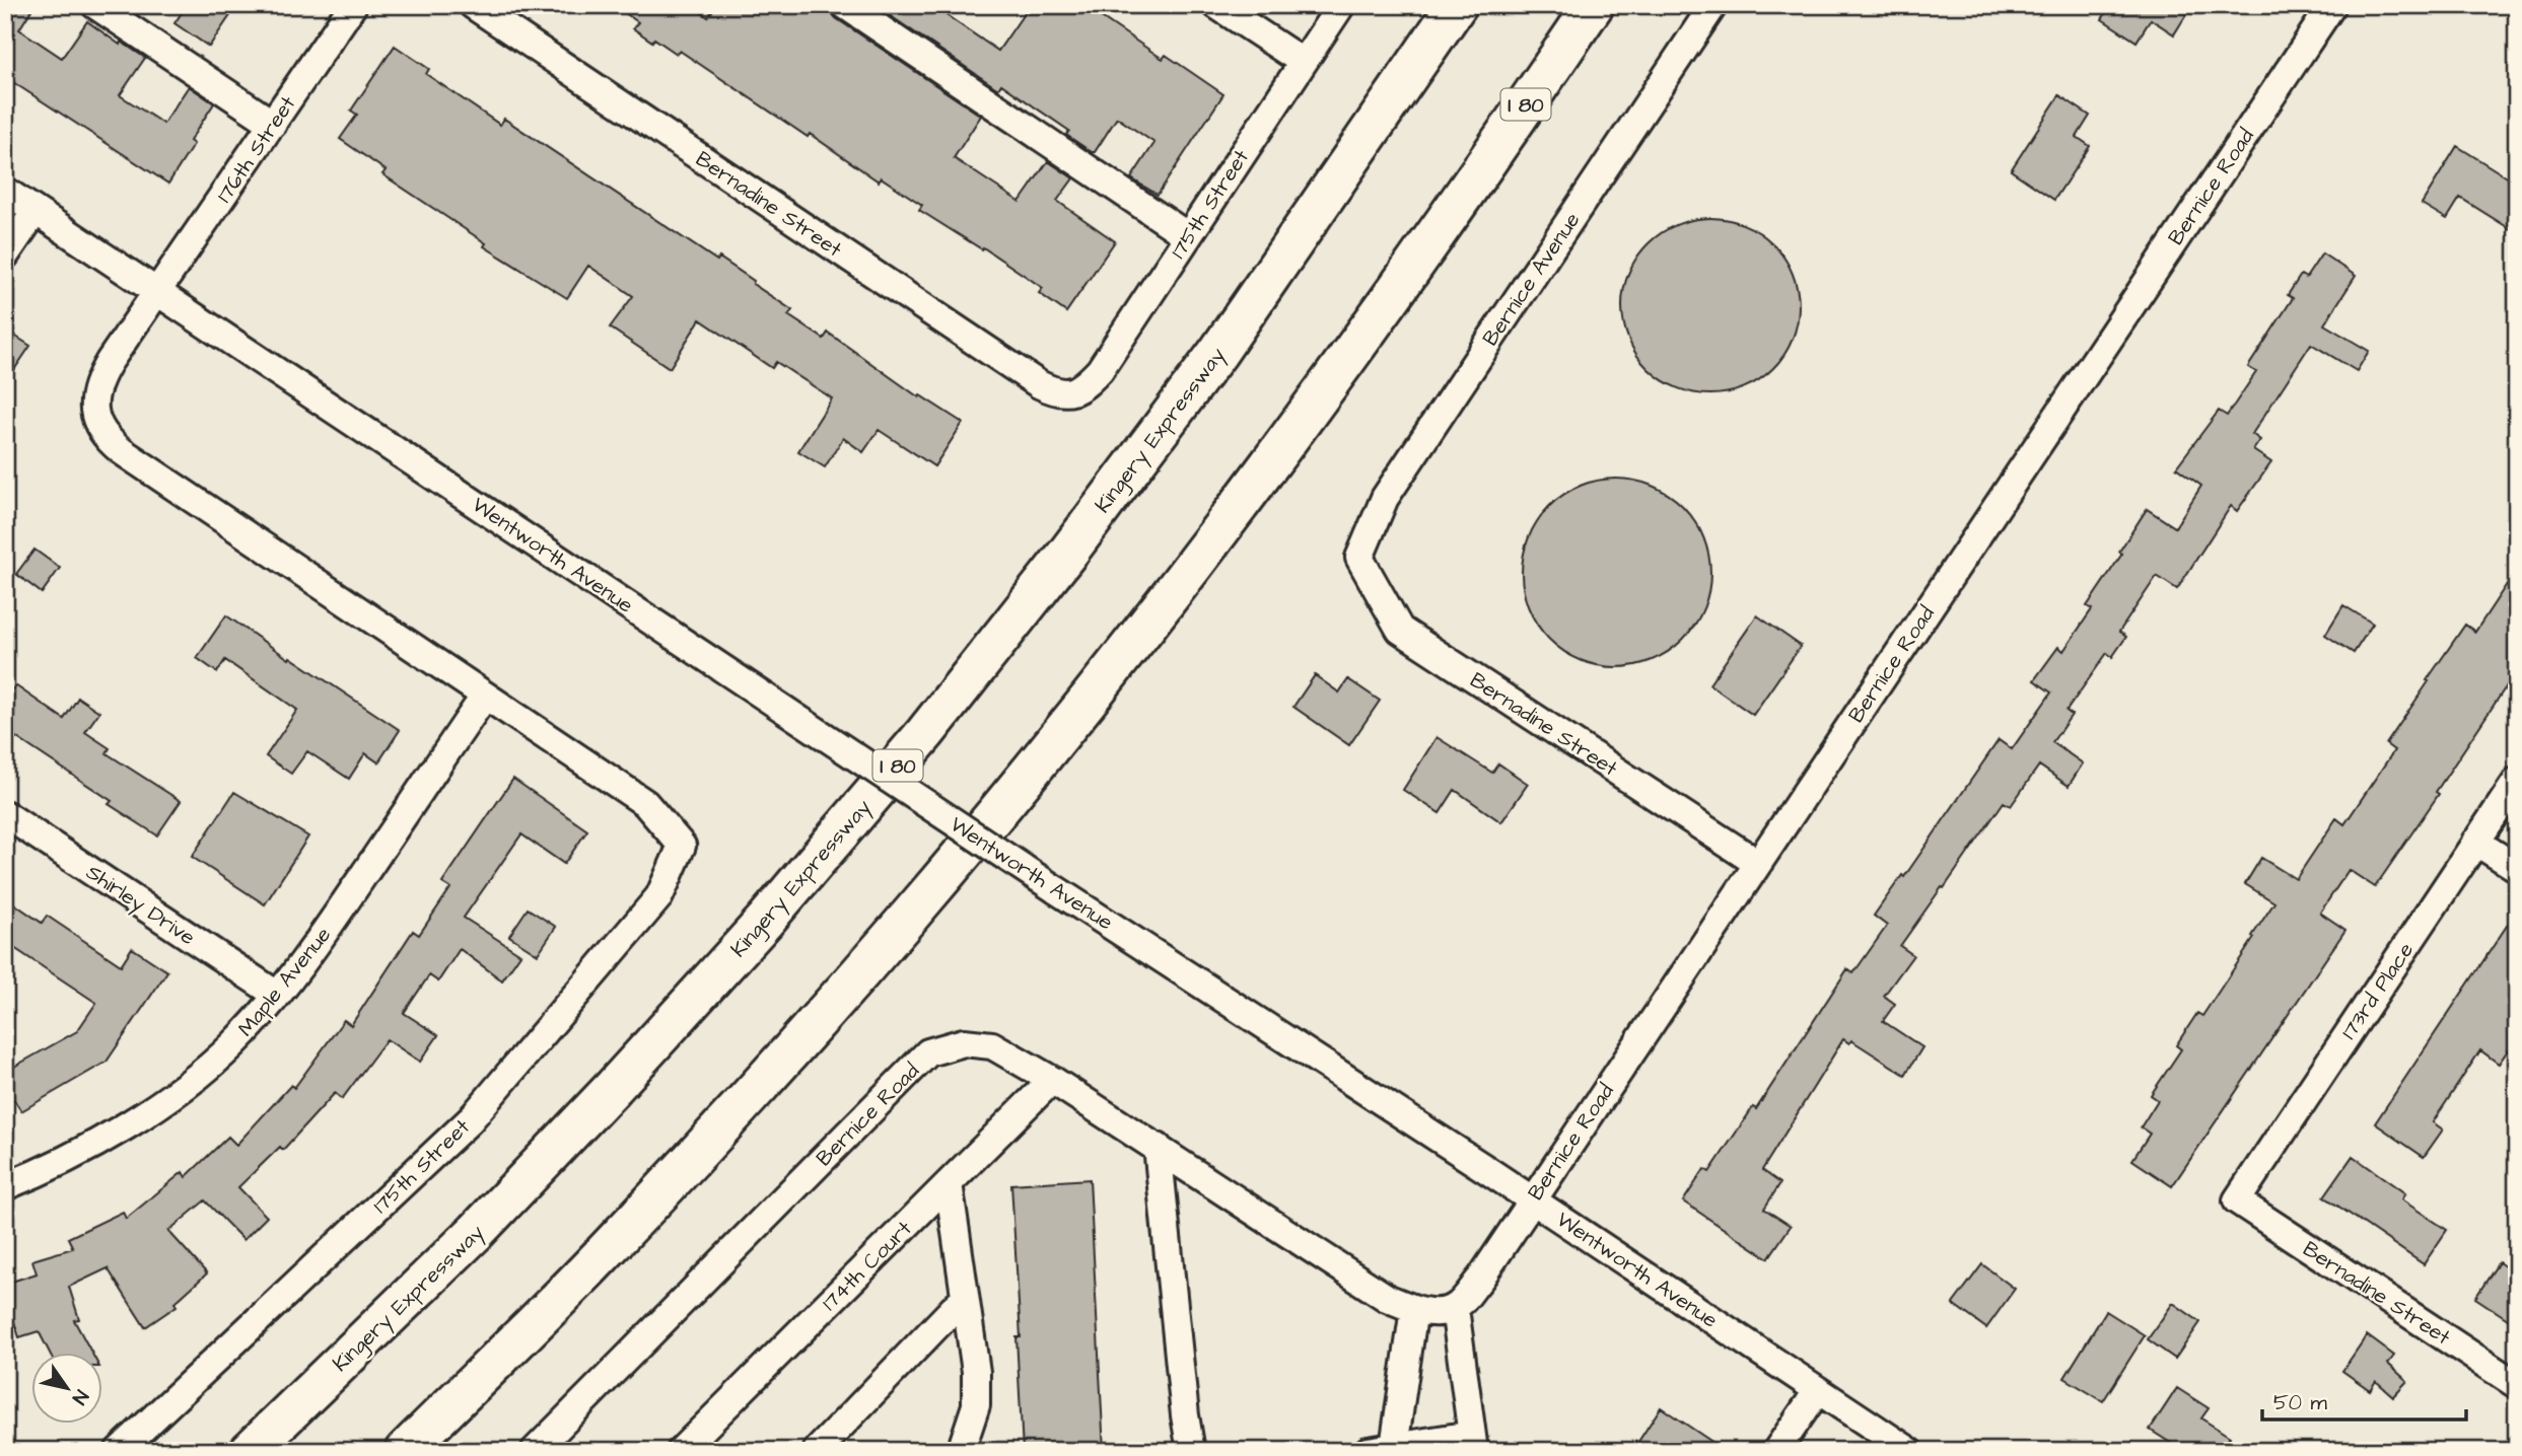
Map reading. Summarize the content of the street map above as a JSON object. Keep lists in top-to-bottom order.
{
  "streets": {
    "highway": ["I 80", "Kingery Expressway"],
    "street": [
      "176th Street",
      "Bernice Road",
      "Bernadine Street",
      "175th Street",
      "Bernice Avenue",
      "Wentworth Avenue",
      "Shirley Drive",
      "Maple Avenue",
      "173rd Place",
      "174th Court"
    ]
  },
  "crossings": [
    ["176th Street", "Wentworth Avenue"],
    ["Bernice Road", "Bernadine Street"],
    ["Bernice Road", "Wentworth Avenue"],
    ["Bernice Road", "174th Court"],
    ["Bernadine Street", "175th Street"],
    ["Bernadine Street", "Bernice Avenue"],
    ["Bernadine Street", "173rd Place"],
    ["175th Street", "Maple Avenue"],
    ["Shirley Drive", "Maple Avenue"]
  ],
  "scale_bar": "50 m",
  "north": "bottom right"
}
